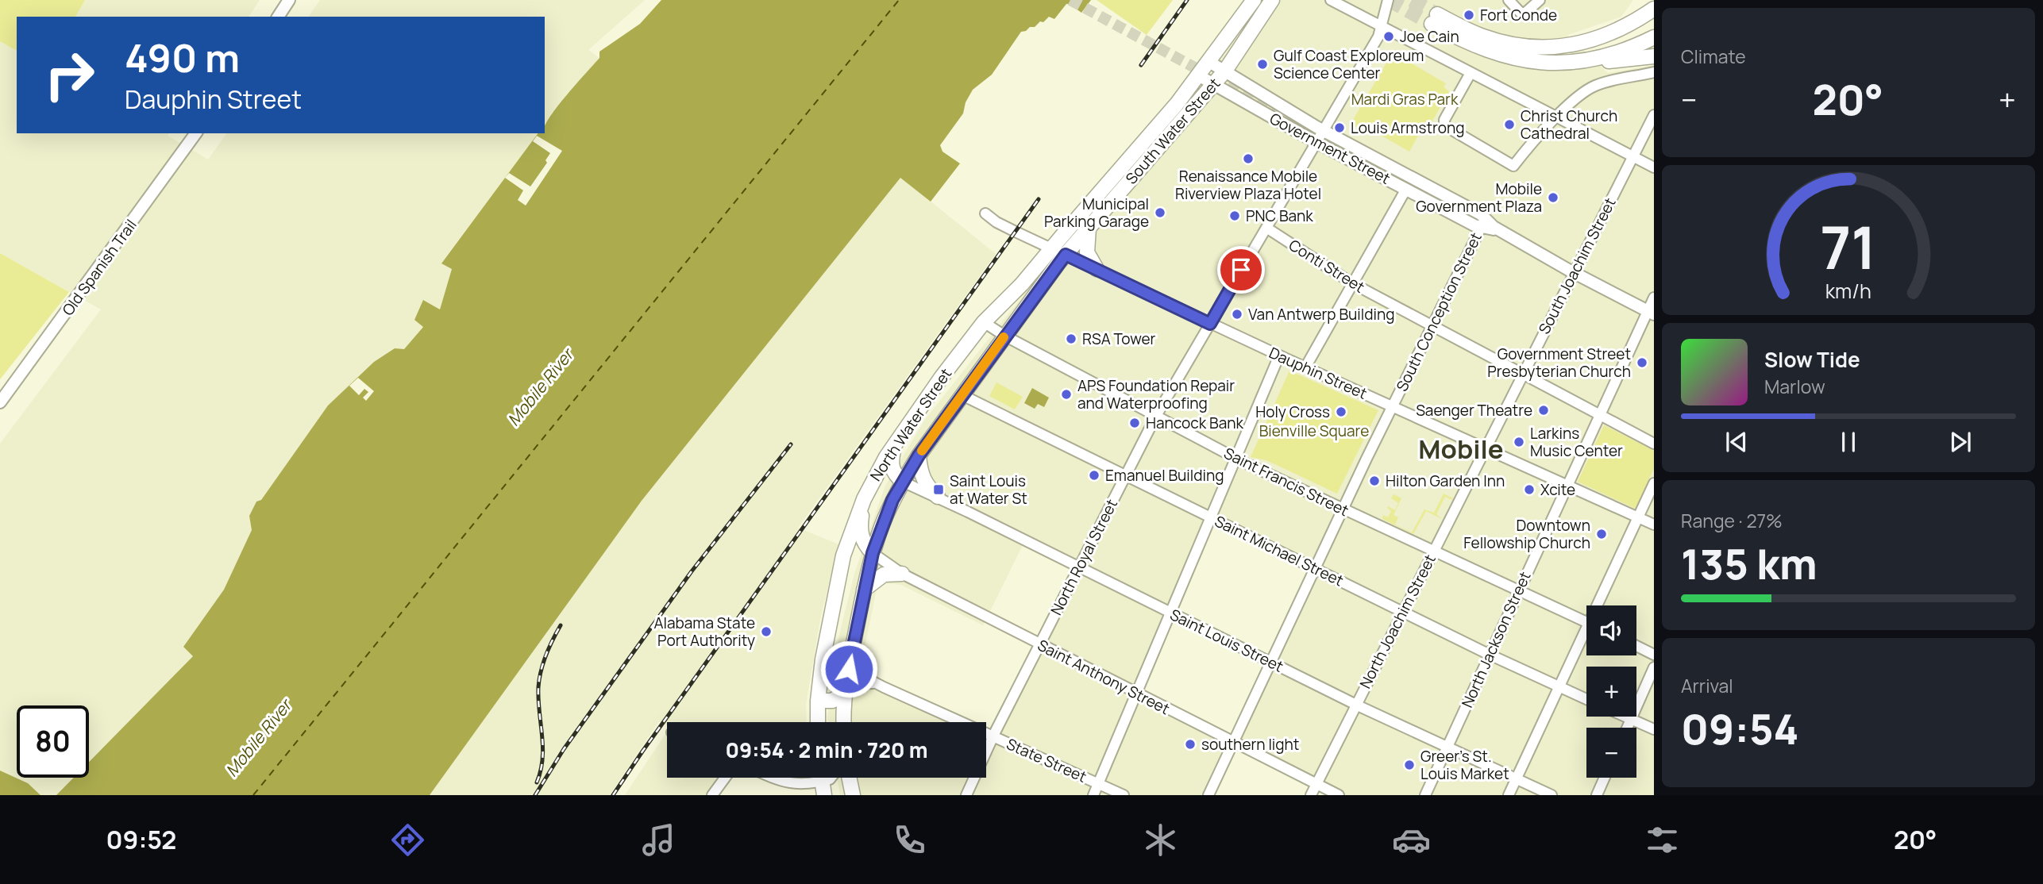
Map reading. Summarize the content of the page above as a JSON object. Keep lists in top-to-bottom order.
{
  "streets": {
    "highway": ["South Water Street", "North Water Street"],
    "main road": ["Government Street", "Old Spanish Trail"],
    "street": [
      "Conti Street",
      "South Joachim Street",
      "South Conception Street",
      "Dauphin Street",
      "Saint Francis Street",
      "Saint Michael Street",
      "North Royal Street",
      "North Joachim Street",
      "North Jackson Street",
      "Saint Louis Street",
      "Saint Anthony Street",
      "State Street"
    ]
  },
  "crossings": [
    ["South Water Street", "Government Street"],
    ["South Water Street", "Dauphin Street"],
    ["South Water Street", "North Water Street"],
    ["Government Street", "South Joachim Street"],
    ["Government Street", "South Conception Street"],
    ["Government Street", "North Royal Street"],
    ["Government Street", "North Jackson Street"],
    ["Conti Street", "South Joachim Street"],
    ["Conti Street", "South Conception Street"],
    ["Conti Street", "North Royal Street"],
    ["Conti Street", "North Jackson Street"],
    ["South Joachim Street", "Dauphin Street"],
    ["South Joachim Street", "North Joachim Street"],
    ["South Conception Street", "Dauphin Street"],
    ["South Conception Street", "Saint Francis Street"],
    ["South Conception Street", "Saint Michael Street"],
    ["South Conception Street", "Saint Louis Street"],
    ["South Conception Street", "Saint Anthony Street"],
    ["Dauphin Street", "North Water Street"],
    ["Dauphin Street", "North Royal Street"],
    ["Dauphin Street", "North Joachim Street"],
    ["Dauphin Street", "North Jackson Street"],
    ["North Water Street", "Saint Francis Street"],
    ["North Water Street", "Saint Michael Street"],
    ["North Water Street", "Saint Louis Street"],
    ["North Water Street", "Saint Anthony Street"],
    ["North Water Street", "State Street"],
    ["Saint Francis Street", "North Royal Street"],
    ["Saint Francis Street", "North Joachim Street"],
    ["Saint Francis Street", "North Jackson Street"],
    ["Saint Michael Street", "North Royal Street"],
    ["Saint Michael Street", "North Joachim Street"],
    ["Saint Michael Street", "North Jackson Street"],
    ["North Royal Street", "Saint Louis Street"],
    ["North Royal Street", "Saint Anthony Street"],
    ["North Royal Street", "State Street"],
    ["North Joachim Street", "Saint Louis Street"],
    ["North Joachim Street", "Saint Anthony Street"],
    ["North Jackson Street", "Saint Louis Street"]
  ],
  "districts": ["Mobile"],
  "water": ["Mobile River"],
  "parks": ["Mardi Gras Park", "Bienville Square"],
  "places": {
    "other": [
      "Fort Conde",
      "Joe Cain",
      "Gulf Coast Exploreum Science Center",
      "Christ Church Cathedral",
      "Louis Armstrong",
      "Renaissance Mobile Riverview Plaza Hotel",
      "Mobile Government Plaza",
      "Municipal Parking Garage",
      "PNC Bank",
      "Van Antwerp Building",
      "RSA Tower",
      "Government Street Presbyterian Church",
      "APS Foundation Repair and Waterproofing",
      "Saenger Theatre",
      "Holy Cross",
      "Hancock Bank",
      "Larkins Music Center",
      "Emanuel Building",
      "Hilton Garden Inn",
      "Xcite",
      "Downtown Fellowship Church",
      "Alabama State Port Authority",
      "southern light",
      "Greer's St. Louis Market"
    ],
    "transit": ["Saint Louis at Water St"]
  },
  "page": {
    "tile": [
      "Climate",
      ["Range · 27%", "135 km"],
      ["Arrival", "09:54"]
    ],
    "turn": ["490 m", "Dauphin Street"],
    "heat": ["−", "20°", "+"],
    "song": ["Slow Tide", "Marlow"],
    "map_buttons": ["+", "−"],
    "limit": "80",
    "trip": "09:54 · 2 min · 720 m",
    "tabs": ["09:52", "20°"],
    "gauge": ["71", "km/h"]
  }
}
